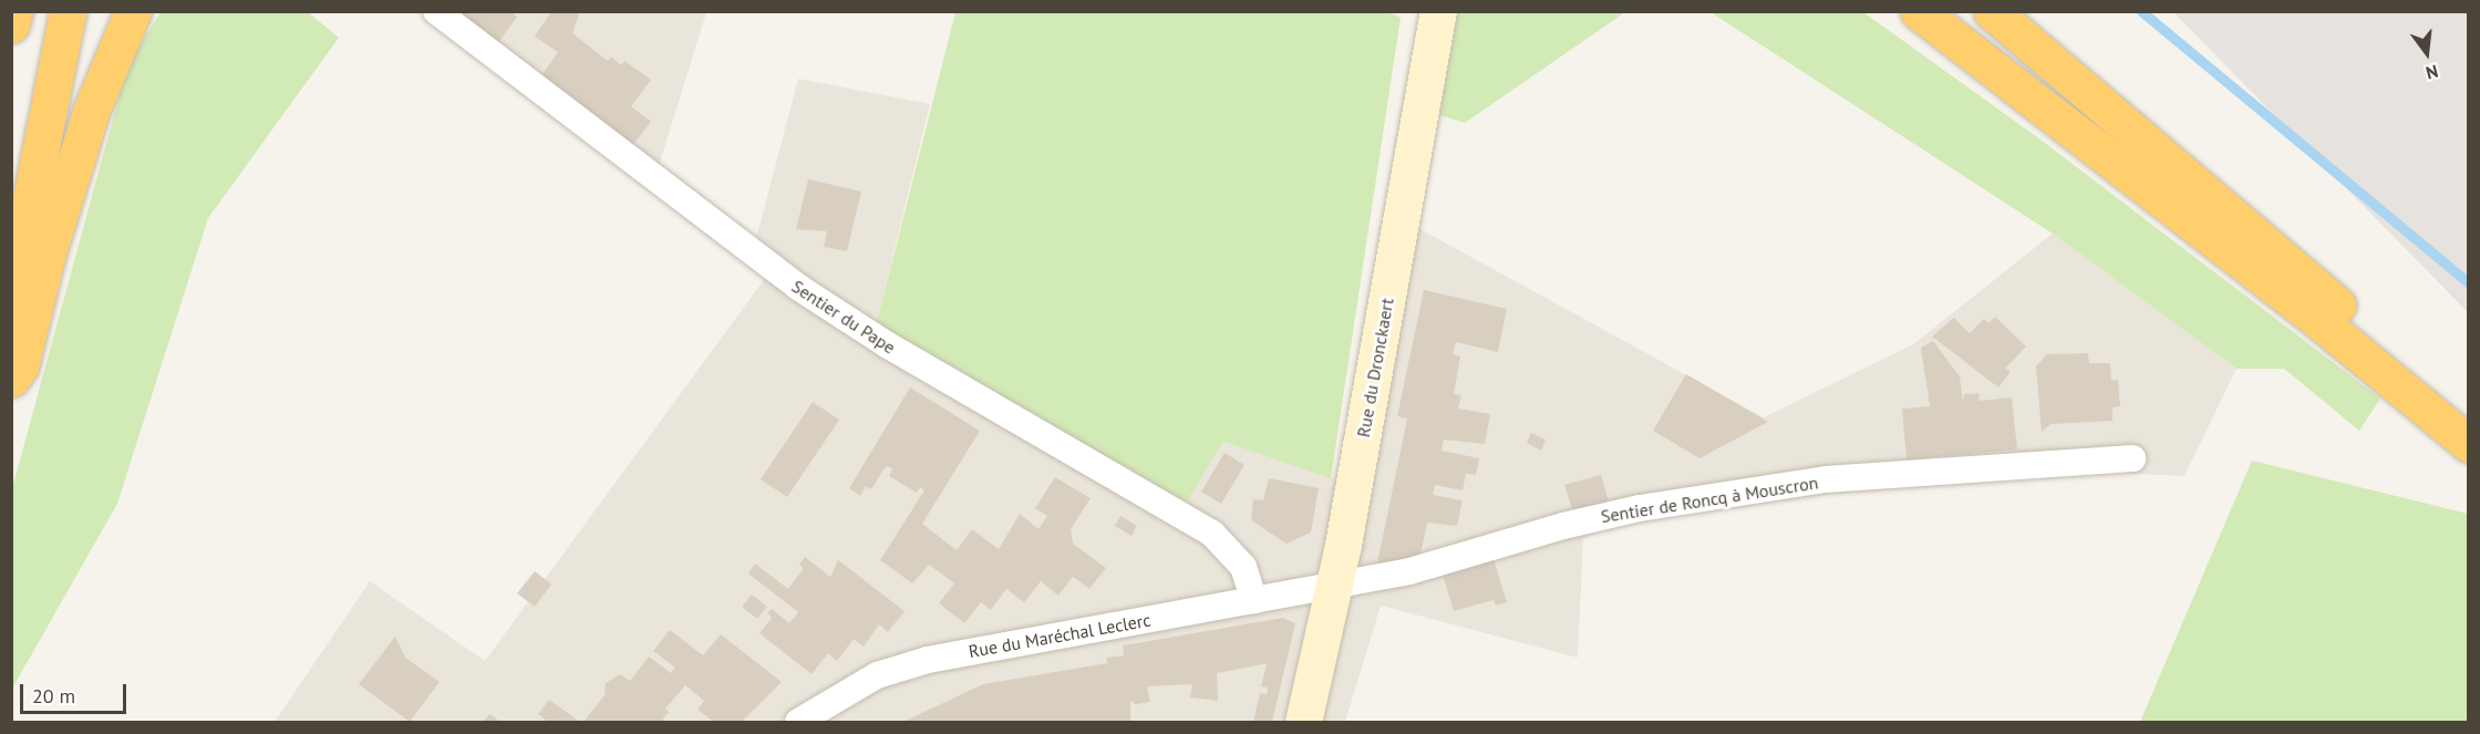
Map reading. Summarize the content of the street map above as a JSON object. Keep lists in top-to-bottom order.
{
  "streets": {
    "main road": ["Rue du Dronckaert"],
    "street": ["Sentier du Pape", "Sentier de Roncq à Mouscron", "Rue du Maréchal Leclerc"]
  },
  "crossings": [
    ["Sentier du Pape", "Rue du Maréchal Leclerc"],
    ["Rue du Dronckaert", "Sentier de Roncq à Mouscron"],
    ["Rue du Dronckaert", "Rue du Maréchal Leclerc"],
    ["Sentier de Roncq à Mouscron", "Rue du Maréchal Leclerc"]
  ],
  "scale_bar": "20 m",
  "north": "bottom"
}
